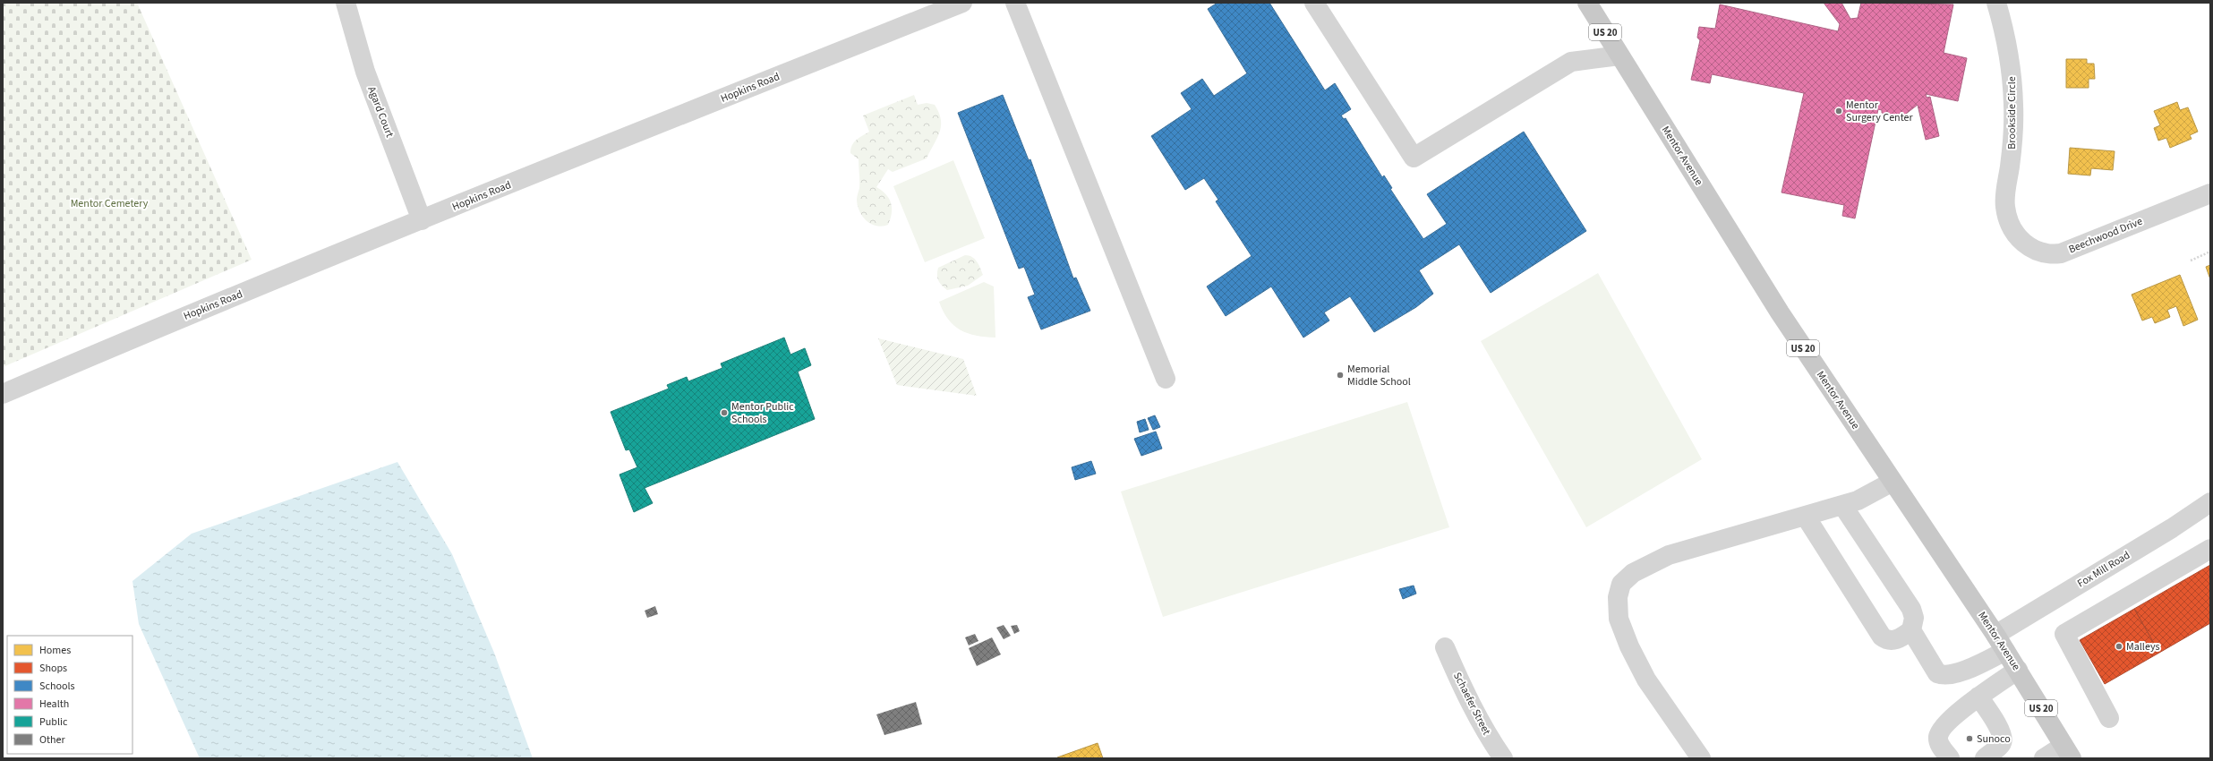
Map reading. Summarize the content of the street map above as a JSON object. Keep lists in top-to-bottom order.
{
  "streets": {
    "main road": ["US 20", "Mentor Avenue"],
    "street": [
      "Hopkins Road",
      "Agard Court",
      "Brookside Circle",
      "Beechwood Drive",
      "Fox Mill Road",
      "Schaefer Street"
    ]
  },
  "crossings": [
    ["Hopkins Road", "Agard Court"],
    ["Brookside Circle", "Beechwood Drive"],
    ["Mentor Avenue", "Fox Mill Road"]
  ],
  "parks": ["Mentor Cemetery"],
  "places": [
    "Mentor Surgery Center",
    "Memorial Middle School",
    "Mentor Public Schools",
    "Malleys",
    "Sunoco"
  ],
  "legend": [
    "Homes",
    "Shops",
    "Schools",
    "Health",
    "Public",
    "Other"
  ]
}
